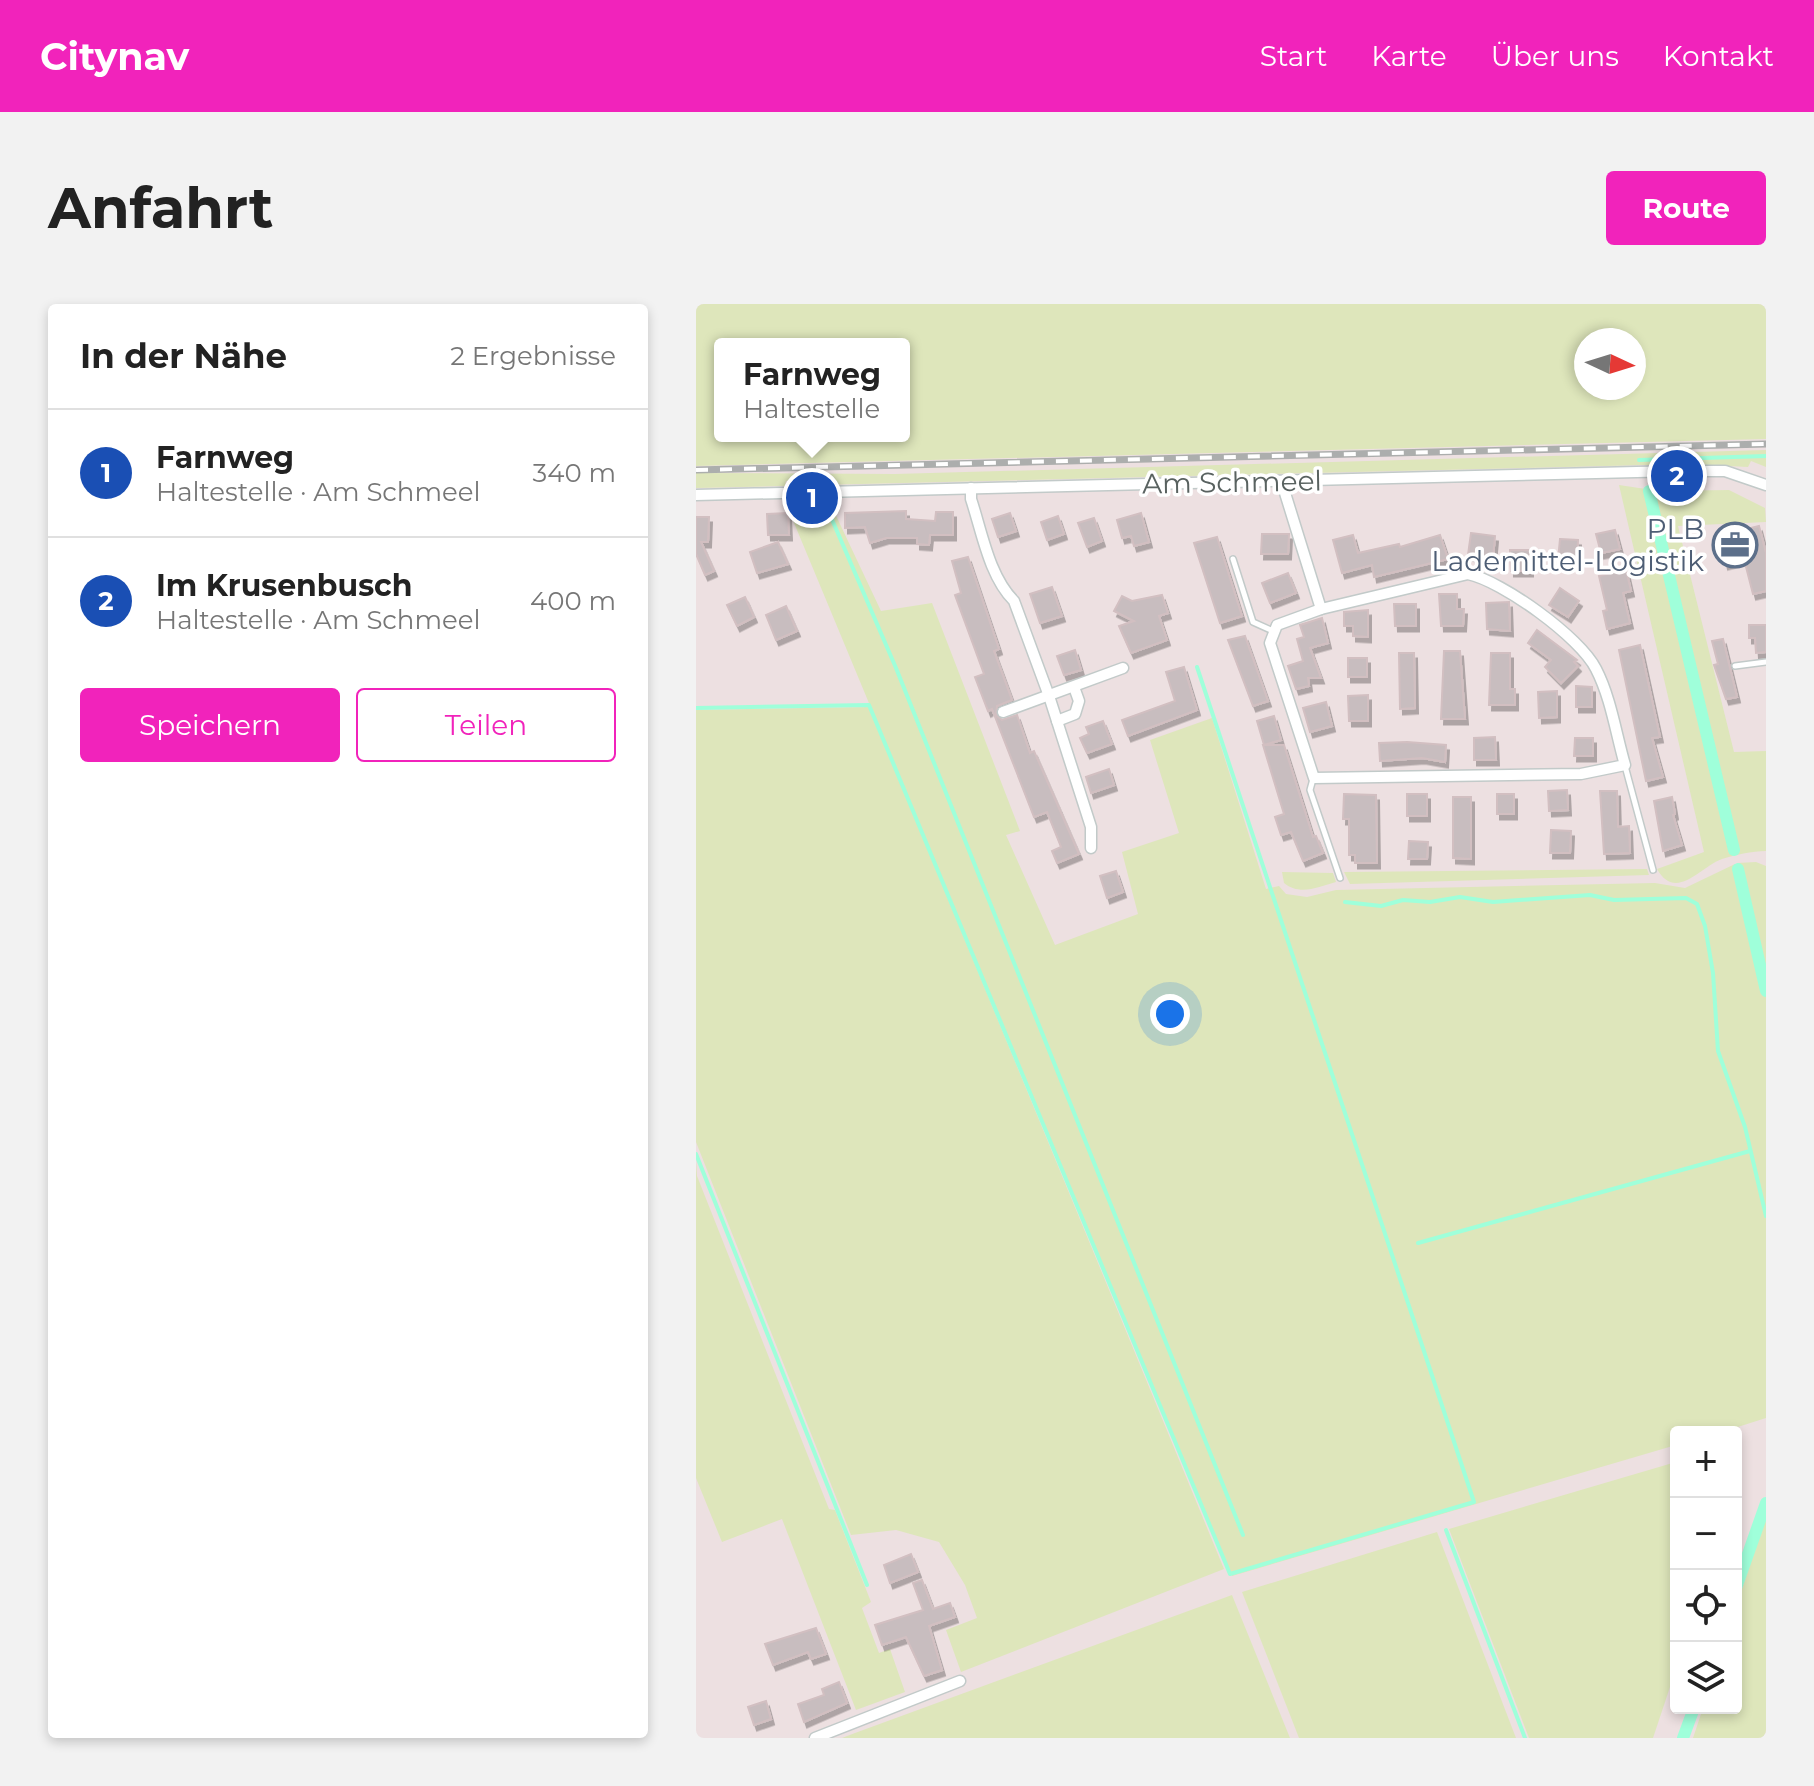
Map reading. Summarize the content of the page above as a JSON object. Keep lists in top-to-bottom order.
{
  "streets": {
    "street": ["Am Schmeel"]
  },
  "places": {
    "office": ["PLB Lademittel-Logistik"]
  },
  "north": "right",
  "page": {
    "header": "Citynav",
    "nav": [
      "Start",
      "Karte",
      "Über uns",
      "Kontakt"
    ],
    "buttons": [
      "Route",
      ["Speichern", "Teilen"]
    ],
    "title": "Anfahrt",
    "heading": ["In der Nähe", "2 Ergebnisse"],
    "popup": ["Farnweg", "Haltestelle"],
    "list": [
      {
        "mark": "1",
        "name": "Farnweg",
        "note": "Haltestelle · Am Schmeel",
        "value": "340 m"
      },
      {
        "mark": "2",
        "name": "Im Krusenbusch",
        "note": "Haltestelle · Am Schmeel",
        "value": "400 m"
      }
    ],
    "pins": ["2", "1"],
    "map_buttons": ["+", "−"]
  }
}
